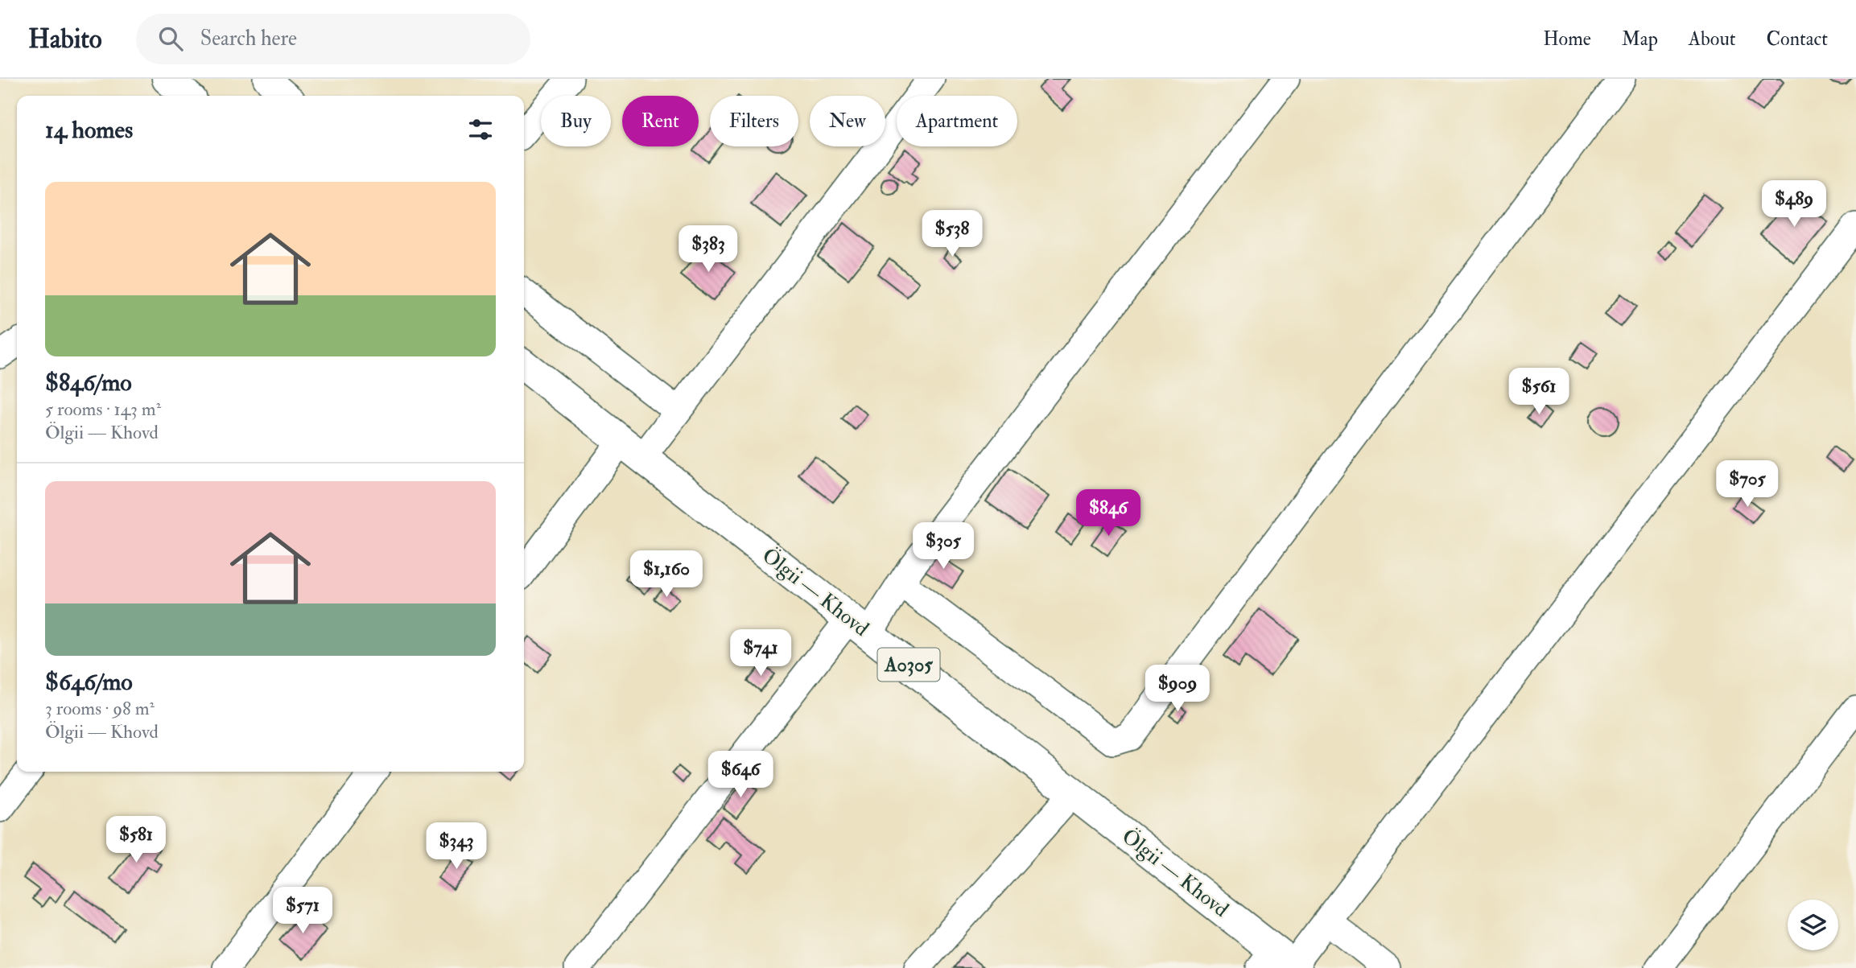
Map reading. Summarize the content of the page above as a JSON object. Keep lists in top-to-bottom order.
{
  "streets": {
    "highway": ["Ölgii — Khovd", "A0305"]
  },
  "page": {
    "header": "Habito",
    "search": "Search here",
    "nav": [
      "Home",
      "Map",
      "About",
      "Contact"
    ],
    "chip": [
      "Buy",
      "Rent",
      "Filters",
      "New",
      "Apartment"
    ],
    "heading": "14 homes",
    "list": [
      {
        "name": "$846/mo",
        "note": "5 rooms · 143 m² · Ölgii — Khovd"
      },
      {
        "name": "$646/mo",
        "note": "3 rooms · 98 m² · Ölgii — Khovd"
      }
    ],
    "price": [
      "$489",
      "$538",
      "$383",
      "$561",
      "$705",
      "$846",
      "$305",
      "$1,160",
      "$741",
      "$909",
      "$646",
      "$581",
      "$343",
      "$571"
    ]
  }
}
